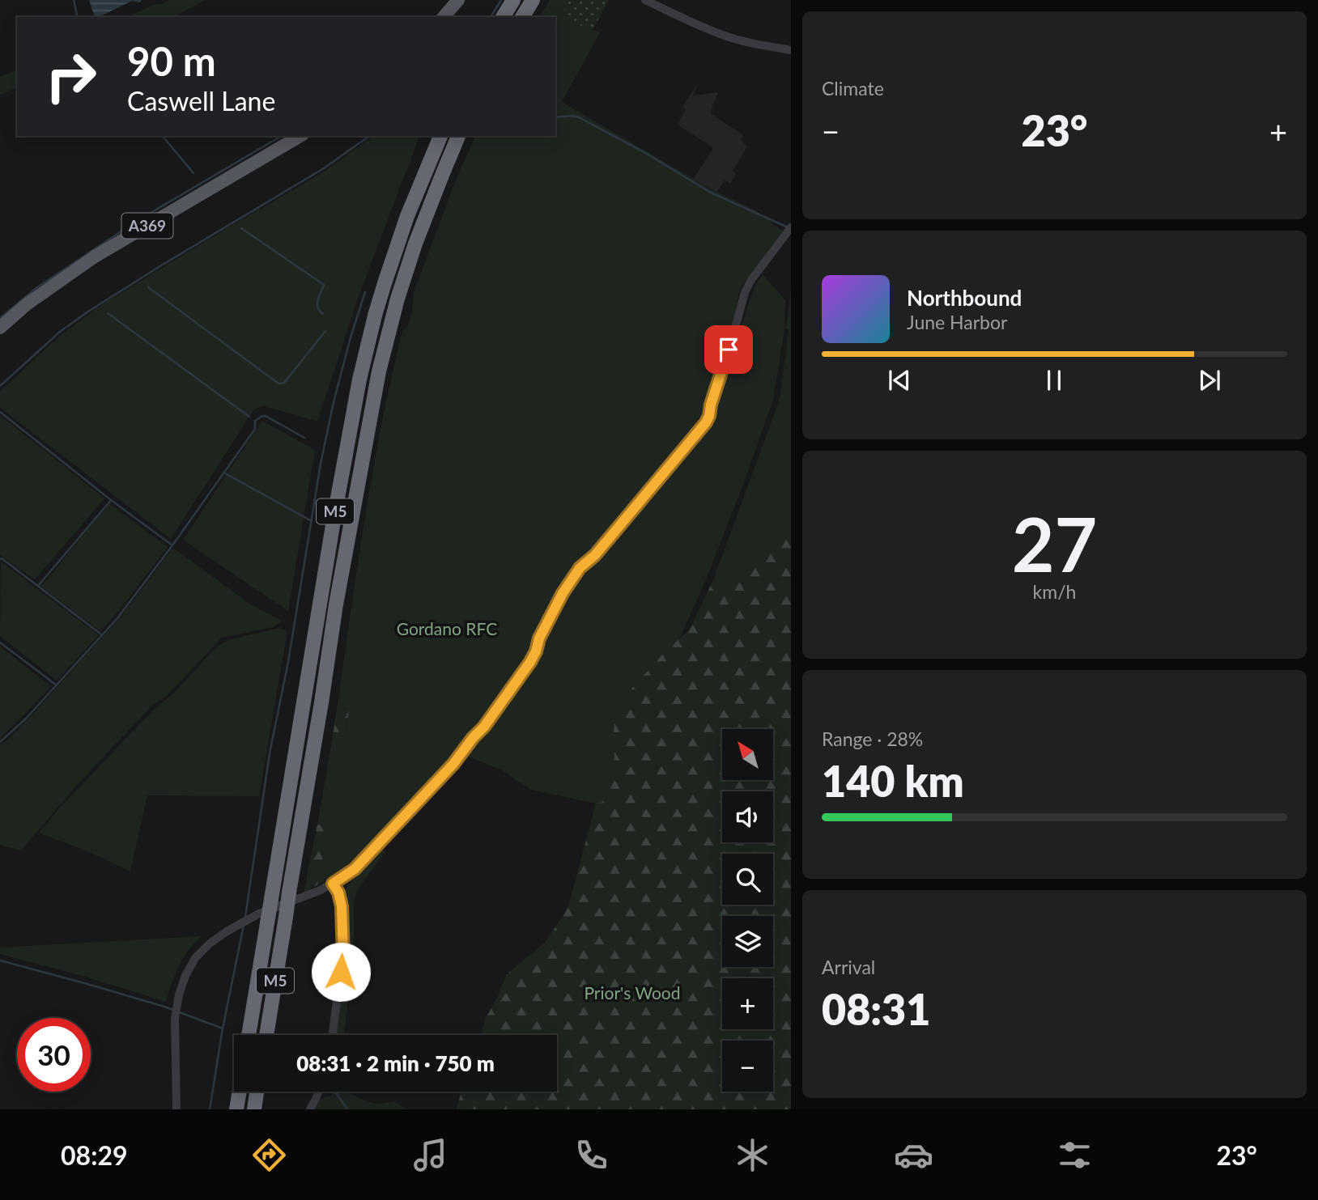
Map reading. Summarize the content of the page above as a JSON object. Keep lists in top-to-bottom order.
{
  "streets": {
    "highway": ["M5"],
    "main road": ["A369"]
  },
  "parks": ["Gordano RFC", "Prior's Wood"],
  "north": "top left",
  "page": {
    "tile": [
      "Climate",
      ["27", "km/h"],
      ["Range · 28%", "140 km"],
      ["Arrival", "08:31"]
    ],
    "turn": ["90 m", "Caswell Lane"],
    "heat": ["−", "23°", "+"],
    "song": ["Northbound", "June Harbor"],
    "map_buttons": ["+", "−"],
    "limit": "30",
    "trip": "08:31 · 2 min · 750 m",
    "tabs": ["08:29", "23°"]
  }
}
